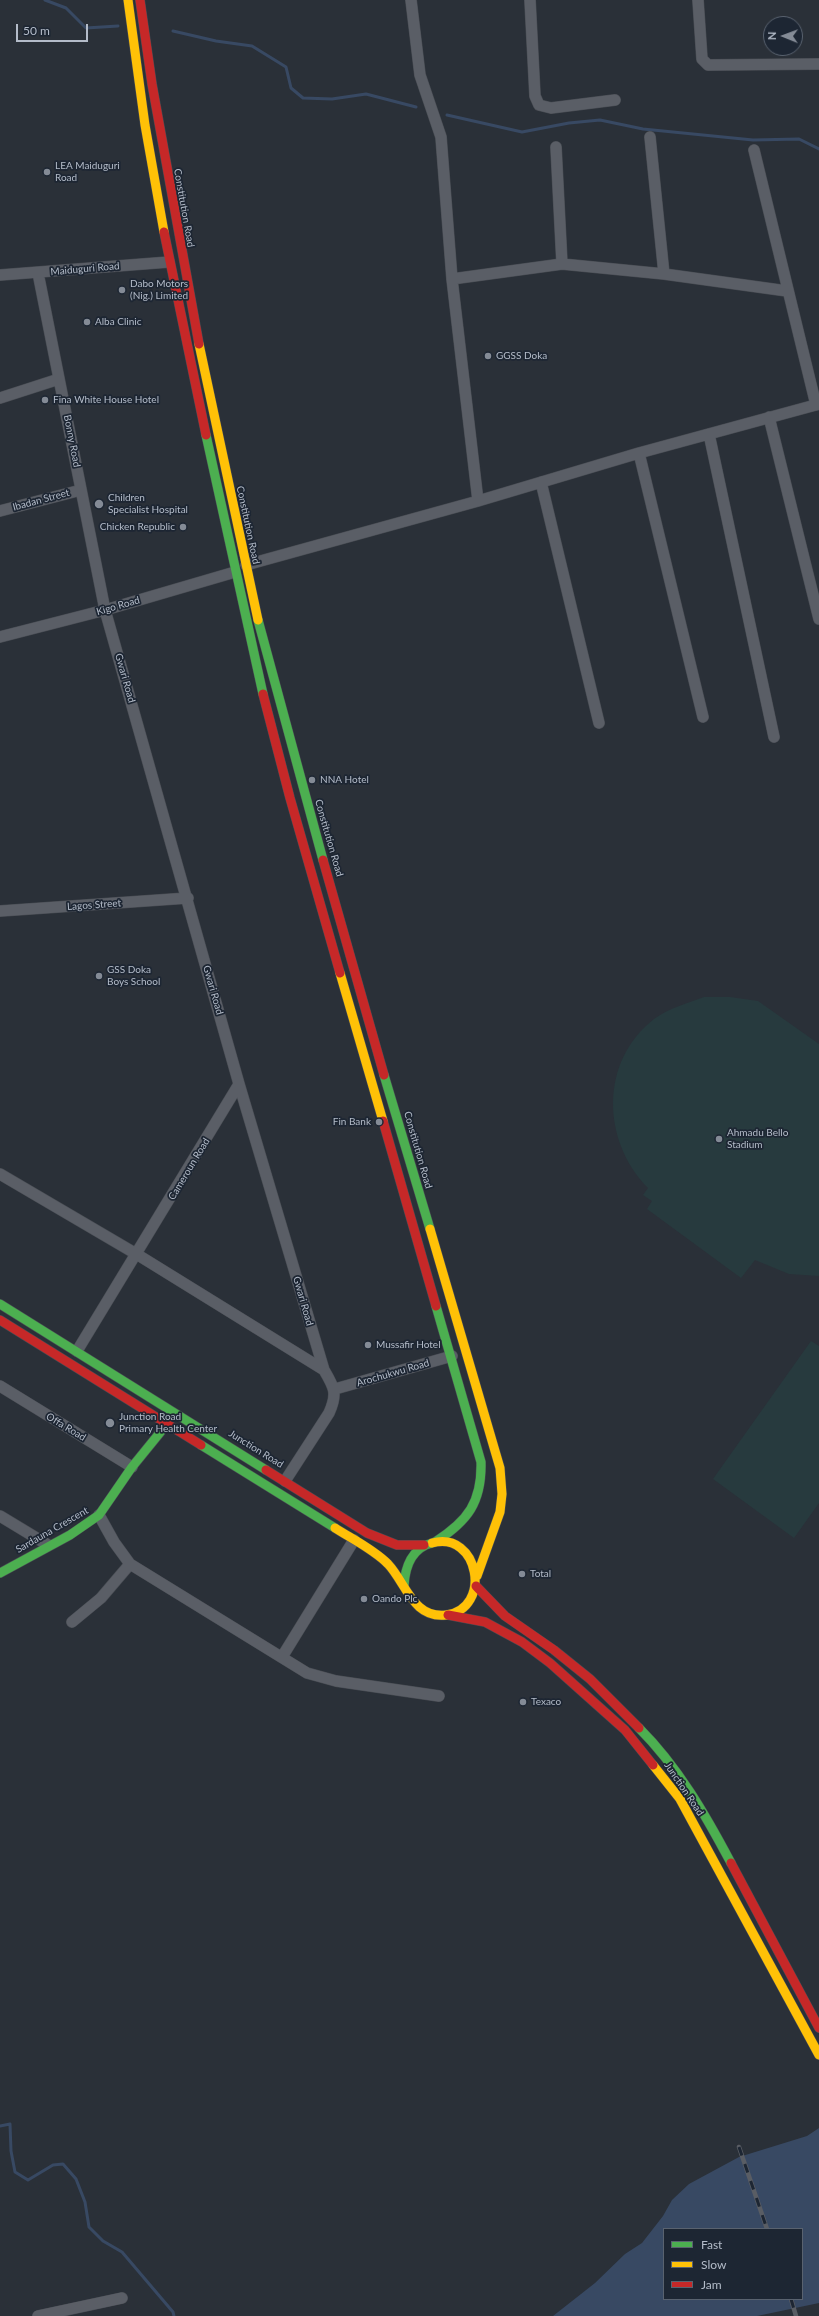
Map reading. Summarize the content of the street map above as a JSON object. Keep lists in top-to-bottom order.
{
  "streets": {
    "main road": ["Constitution Road", "Junction Road", "Sardauna Crescent"],
    "street": [
      "Maiduguri Road",
      "Bonny Road",
      "Ibadan Street",
      "Kigo Road",
      "Gwari Road",
      "Lagos Street",
      "Cameroun Road",
      "Arochukwu Road",
      "Offa Road"
    ]
  },
  "crossings": [
    ["Constitution Road", "Junction Road"],
    ["Maiduguri Road", "Bonny Road"],
    ["Bonny Road", "Ibadan Street"],
    ["Bonny Road", "Kigo Road"],
    ["Bonny Road", "Gwari Road"],
    ["Kigo Road", "Gwari Road"],
    ["Gwari Road", "Lagos Street"],
    ["Gwari Road", "Cameroun Road"],
    ["Gwari Road", "Arochukwu Road"],
    ["Cameroun Road", "Junction Road"],
    ["Offa Road", "Sardauna Crescent"]
  ],
  "places": [
    "LEA Maiduguri Road",
    "Dabo Motors (Nig.) Limited",
    "Alba Clinic",
    "GGSS Doka",
    "Fina White House Hotel",
    "Children Specialist Hospital",
    "Chicken Republic",
    "NNA Hotel",
    "GSS Doka Boys School",
    "Fin Bank",
    "Ahmadu Bello Stadium",
    "Mussafir Hotel",
    "Junction Road Primary Health Center",
    "Total",
    "Oando Plc",
    "Texaco"
  ],
  "legend": ["Fast", "Slow", "Jam"],
  "scale_bar": "50 m",
  "north": "left"
}
